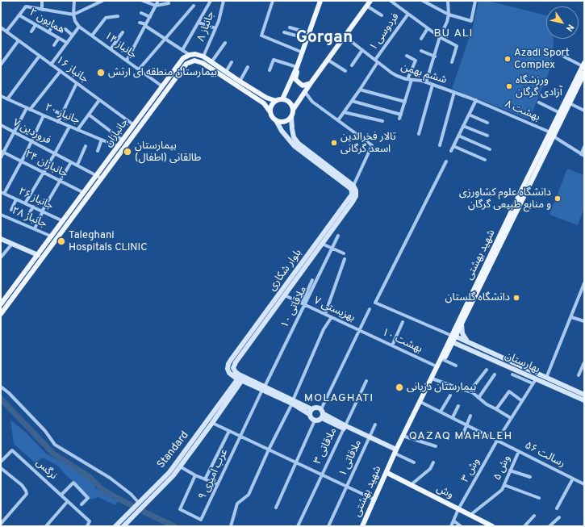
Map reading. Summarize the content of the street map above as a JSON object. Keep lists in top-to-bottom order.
{
  "streets": {
    "main road": [
      "جانبازان",
      "شهید بهشتی",
      "بلوار شکاری",
      "بهارستان",
      "Standard",
      "وش"
    ],
    "street": [
      "۲ همایون",
      "جانباز ۸",
      "۱ فردوسی",
      "جانباز ۱۴",
      "جانباز ۱۶",
      "ششم بهمن",
      "۸ بهشت",
      "۲۰ جانباز",
      "فروردین ۷",
      "جانبازان ۲۴",
      "جانباز ۲۶",
      "جانباز ۲۸",
      "۱۰ ملاقاتی",
      "۷ بهزیستی",
      "بهشت ۱۰",
      "ملاقاتی ۳",
      "۵۶ رسالت",
      "ملاقاتی ۱",
      "وش ۵",
      "نرگس",
      "وش ۳",
      "۹ عرب امیری"
    ]
  },
  "crossings": [
    ["۱ فردوسی", "ششم بهمن"],
    ["جانباز ۱۴", "جانبازان"],
    ["جانباز ۱۶", "جانبازان"],
    ["ششم بهمن", "۸ بهشت"],
    ["۸ بهشت", "شهید بهشتی"],
    ["۲۰ جانباز", "جانبازان"],
    ["فروردین ۷", "جانبازان"],
    ["جانبازان", "جانبازان ۲۴"],
    ["جانبازان", "جانباز ۲۶"],
    ["جانبازان", "جانباز ۲۸"],
    ["جانبازان", "بلوار شکاری"],
    ["شهید بهشتی", "بهشت ۱۰"],
    ["شهید بهشتی", "بهارستان"],
    ["شهید بهشتی", "۵۶ رسالت"],
    ["شهید بهشتی", "وش"],
    ["بلوار شکاری", "۱۰ ملاقاتی"],
    ["بلوار شکاری", "Standard"],
    ["۱۰ ملاقاتی", "۷ بهزیستی"],
    ["۱۰ ملاقاتی", "۹ عرب امیری"],
    ["۷ بهزیستی", "بهشت ۱۰"],
    ["بهارستان", "وش ۳"],
    ["۵۶ رسالت", "وش ۵"],
    ["۵۶ رسالت", "وش ۳"],
    ["وش ۵", "وش"],
    ["وش ۳", "وش"]
  ],
  "districts": [
    "BU ALI",
    "Gorgan",
    "MOLAGHATI",
    "QAZAQ MAHALEH"
  ],
  "places": [
    "Azadi Sport Complex",
    "بیمارستان منطقه ای ارتش",
    "ورزشگاه آزادی گرگان",
    "تالار فخرالدین اسعد گرگانی",
    "بیمارستان طالقانی (اطفال)",
    "دانشگاه علوم کشاورزی و منابع طبیعی گرگان",
    "Taleghani Hospitals CLINIC",
    "دانشگاه گلستان",
    "بیمارستان دزیانی"
  ],
  "north": "bottom right"
}
